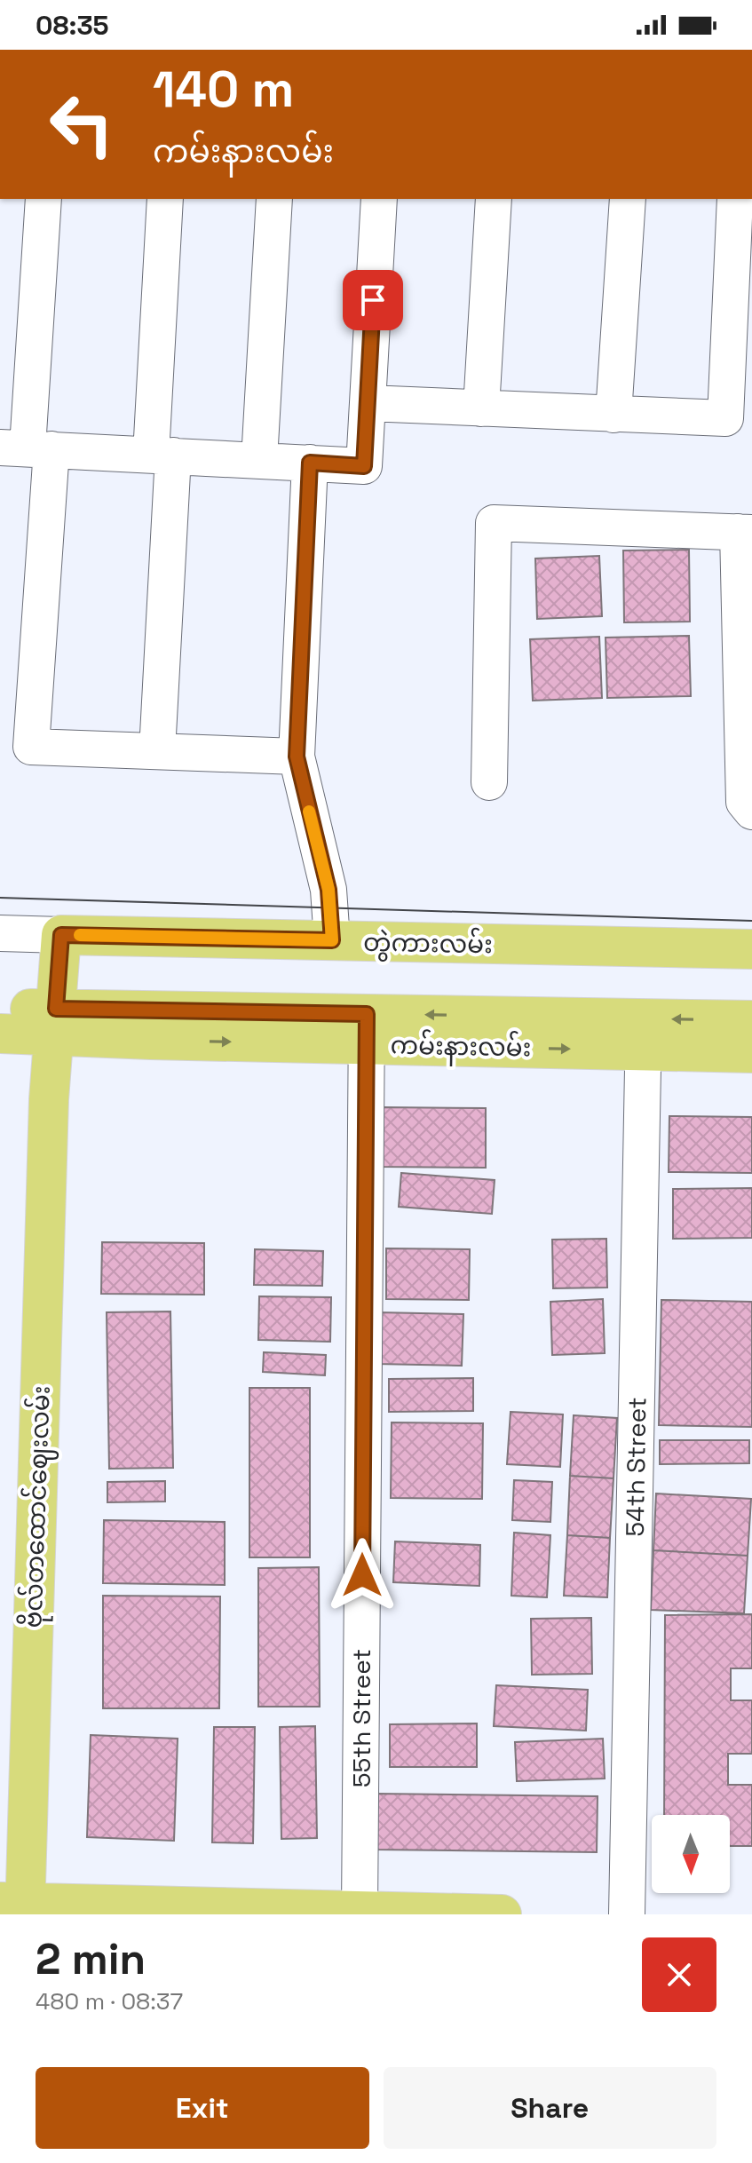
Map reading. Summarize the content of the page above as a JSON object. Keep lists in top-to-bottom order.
{
  "streets": {
    "main road": ["တွဲကားလမ်း", "ကမ်းနားလမ်း", "ဗိုလ်တထောင်ဈေးလမ်း"],
    "street": ["54th Street", "55th Street"]
  },
  "crossings": [
    ["တွဲကားလမ်း", "ဗိုလ်တထောင်ဈေးလမ်း"],
    ["ကမ်းနားလမ်း", "54th Street"],
    ["ကမ်းနားလမ်း", "ဗိုလ်တထောင်ဈေးလမ်း"],
    ["ကမ်းနားလမ်း", "55th Street"]
  ],
  "north": "bottom",
  "page": {
    "status": "08:35",
    "turn": ["140 m", "ကမ်းနားလမ်း"],
    "heading": ["2 min", "480 m · 08:37"],
    "buttons": ["Exit", "Share"]
  }
}
